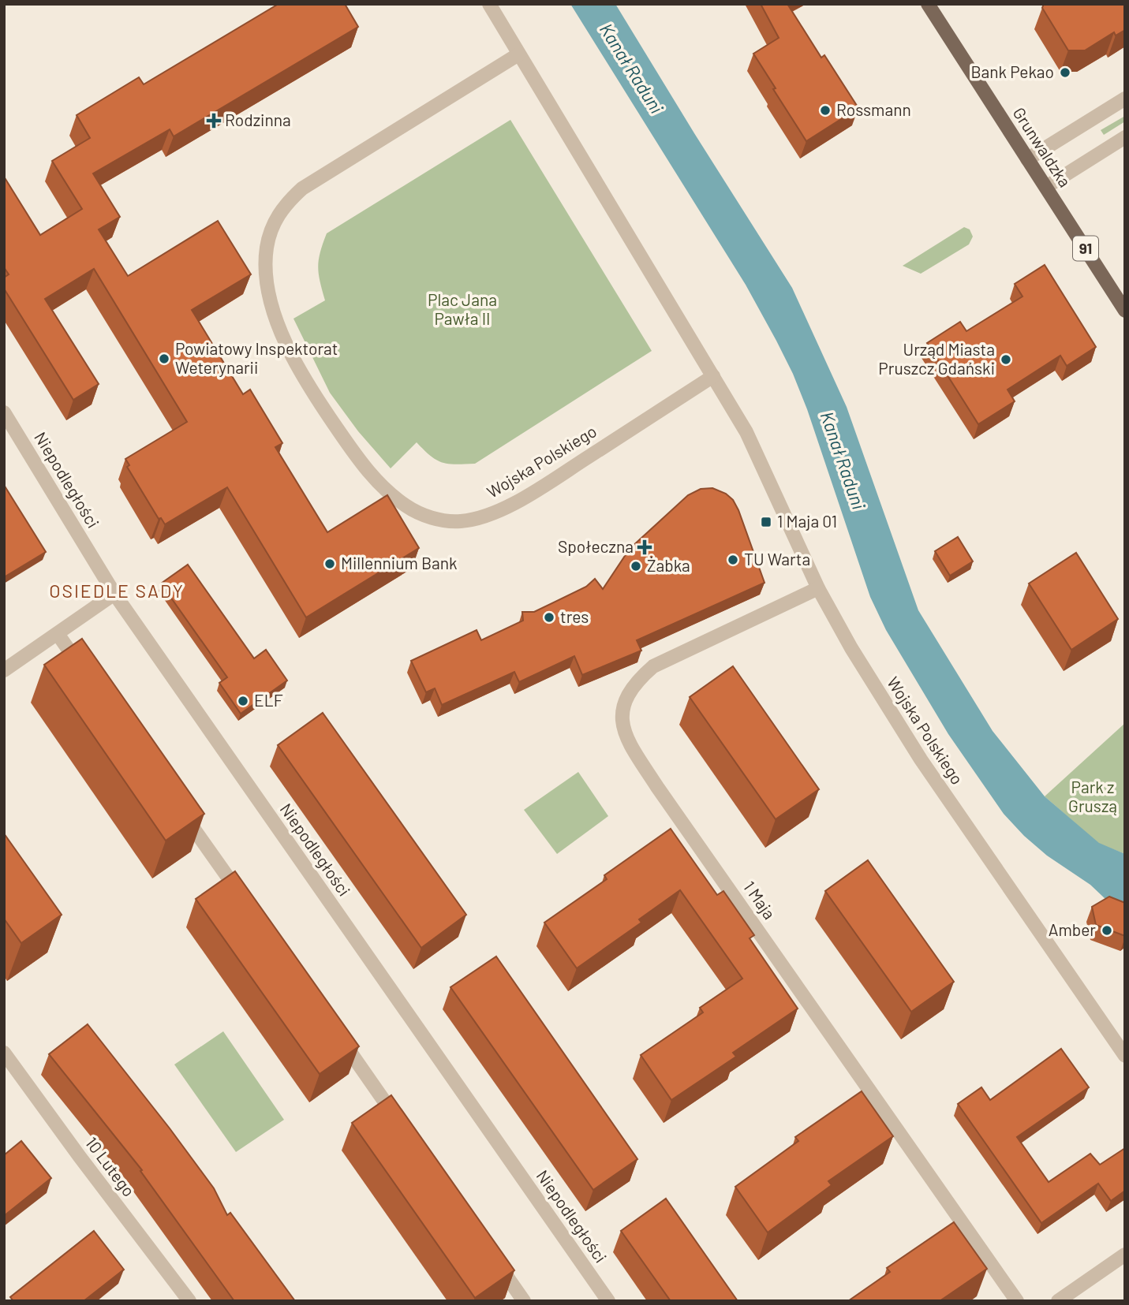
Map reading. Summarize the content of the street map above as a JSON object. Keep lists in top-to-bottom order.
{
  "streets": {
    "main road": ["Grunwaldzka", "91"],
    "street": [
      "Wojska Polskiego",
      "Niepodległości",
      "1 Maja",
      "10 Lutego"
    ]
  },
  "crossings": [
    ["Wojska Polskiego", "1 Maja"]
  ],
  "districts": ["OSIEDLE SADY"],
  "water": ["Kanał Raduni"],
  "parks": ["Plac Jana Pawła II", "Park z Gruszą"],
  "places": {
    "other": [
      "Bank Pekao",
      "Rossmann",
      "Powiatowy Inspektorat Weterynarii",
      "Urząd Miasta Pruszcz Gdański",
      "TU Warta",
      "Millennium Bank",
      "Żabka",
      "tres",
      "ELF",
      "Amber"
    ],
    "health": ["Rodzinna", "Społeczna"],
    "transit": ["1 Maja 01"]
  }
}
